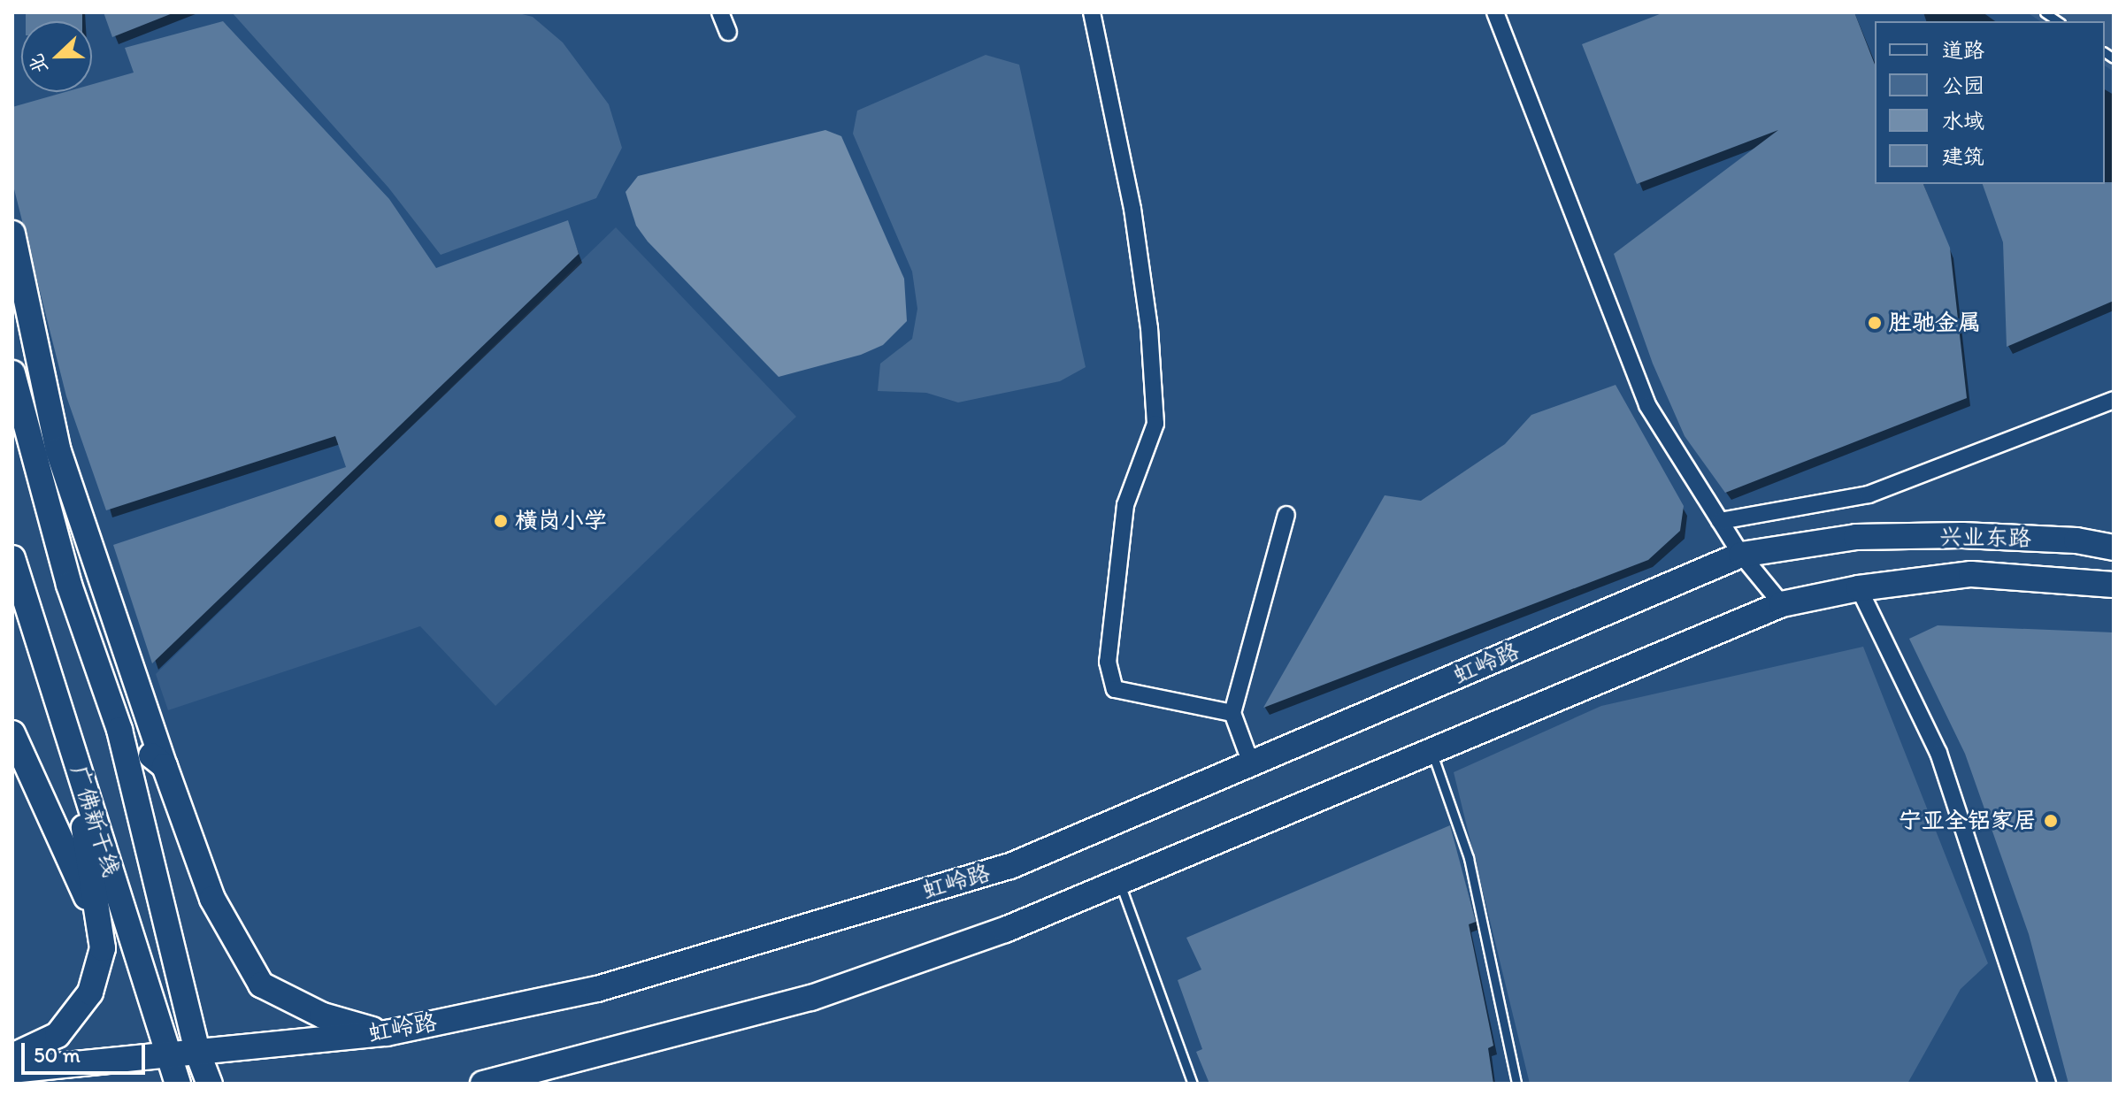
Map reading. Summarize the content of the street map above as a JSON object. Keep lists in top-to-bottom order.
{
  "streets": {
    "main road": ["兴业东路", "虹岭路", "广佛新干线"]
  },
  "crossings": [
    ["兴业东路", "虹岭路"],
    ["虹岭路", "广佛新干线"]
  ],
  "places": ["胜驰金属", "横岗小学", "宁亚全铝家居"],
  "legend": [
    "道路",
    "公园",
    "水域",
    "建筑"
  ],
  "scale_bar": "50 m",
  "north": "left"
}
